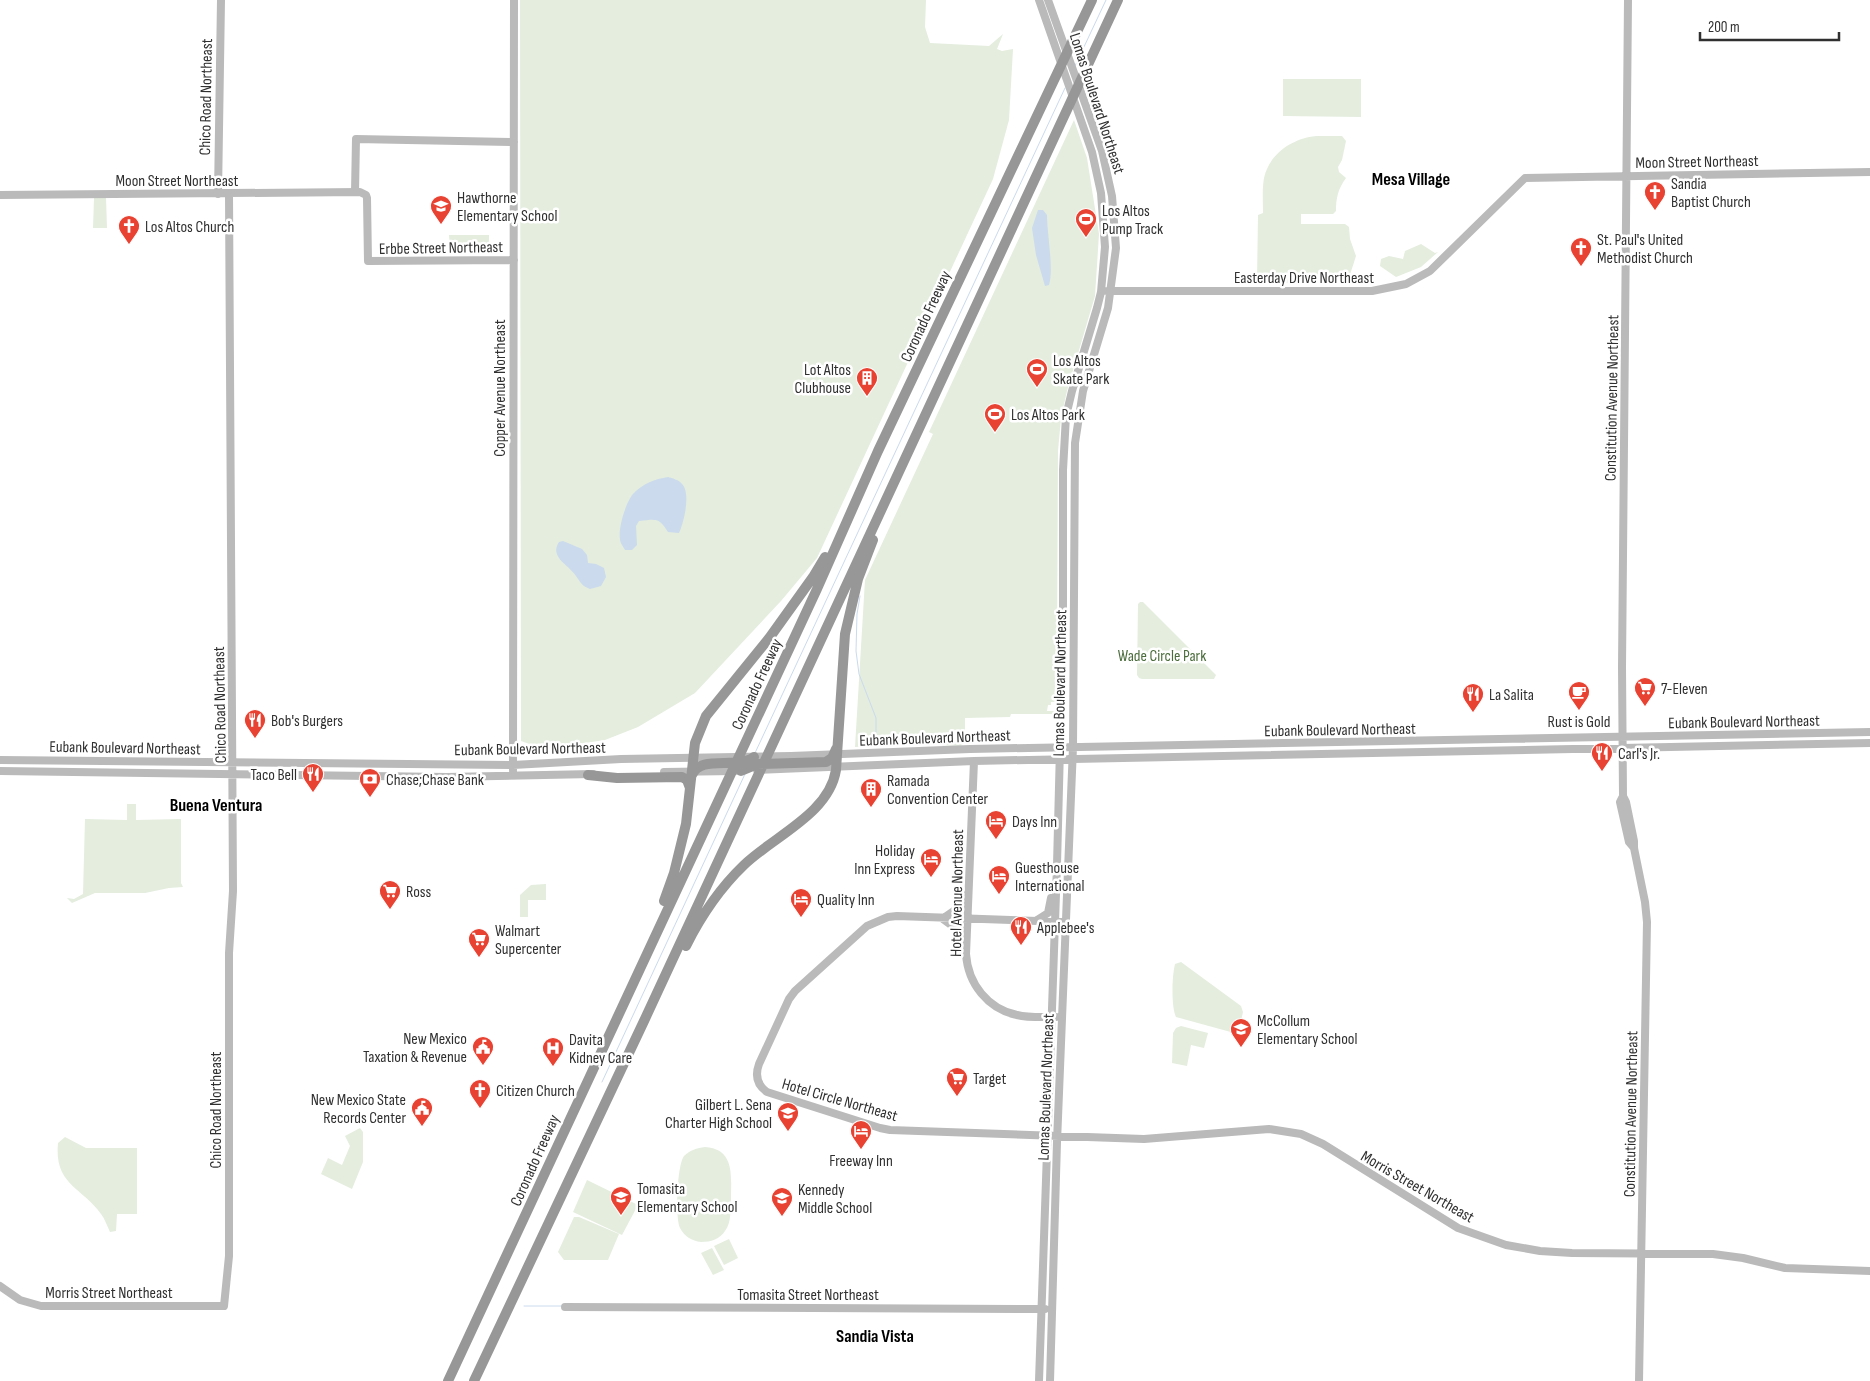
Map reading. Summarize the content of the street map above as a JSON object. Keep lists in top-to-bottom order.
{
  "streets": {
    "highway": ["Coronado Freeway"],
    "street": [
      "Chico Road Northeast",
      "Lomas Boulevard Northeast",
      "Moon Street Northeast",
      "Erbbe Street Northeast",
      "Easterday Drive Northeast",
      "Copper Avenue Northeast",
      "Constitution Avenue Northeast",
      "Eubank Boulevard Northeast",
      "Hotel Avenue Northeast",
      "Hotel Circle Northeast",
      "Morris Street Northeast",
      "Tomasita Street Northeast"
    ]
  },
  "crossings": [
    ["Chico Road Northeast", "Moon Street Northeast"],
    ["Chico Road Northeast", "Eubank Boulevard Northeast"],
    ["Chico Road Northeast", "Morris Street Northeast"],
    ["Lomas Boulevard Northeast", "Easterday Drive Northeast"],
    ["Lomas Boulevard Northeast", "Eubank Boulevard Northeast"],
    ["Lomas Boulevard Northeast", "Hotel Avenue Northeast"],
    ["Lomas Boulevard Northeast", "Hotel Circle Northeast"],
    ["Lomas Boulevard Northeast", "Morris Street Northeast"],
    ["Lomas Boulevard Northeast", "Tomasita Street Northeast"],
    ["Moon Street Northeast", "Erbbe Street Northeast"],
    ["Moon Street Northeast", "Easterday Drive Northeast"],
    ["Moon Street Northeast", "Constitution Avenue Northeast"],
    ["Erbbe Street Northeast", "Copper Avenue Northeast"],
    ["Copper Avenue Northeast", "Eubank Boulevard Northeast"],
    ["Constitution Avenue Northeast", "Eubank Boulevard Northeast"],
    ["Constitution Avenue Northeast", "Morris Street Northeast"],
    ["Eubank Boulevard Northeast", "Hotel Avenue Northeast"],
    ["Hotel Avenue Northeast", "Hotel Circle Northeast"],
    ["Hotel Circle Northeast", "Morris Street Northeast"]
  ],
  "districts": ["Mesa Village", "Buena Ventura", "Sandia Vista"],
  "parks": ["Wade Circle Park"],
  "places": {
    "church": [
      "Sandia Baptist Church",
      "Los Altos Church",
      "St. Paul's United Methodist Church",
      "Citizen Church"
    ],
    "school or university": [
      "Hawthorne Elementary School",
      "McCollum Elementary School",
      "Gilbert L. Sena Charter High School",
      "Tomasita Elementary School",
      "Kennedy Middle School"
    ],
    "sports": ["Los Altos Pump Track", "Los Altos Skate Park", "Los Altos Park"],
    "building": ["Lot Altos Clubhouse", "Ramada Convention Center"],
    "supermarket": [
      "7-Eleven",
      "Ross",
      "Walmart Supercenter",
      "Target"
    ],
    "cafe": ["Rust is Gold"],
    "restaurant": [
      "La Salita",
      "Bob's Burgers",
      "Carl's Jr.",
      "Taco Bell",
      "Applebee's"
    ],
    "bank": ["Chase;Chase Bank"],
    "hotel": [
      "Days Inn",
      "Holiday Inn Express",
      "Guesthouse International",
      "Quality Inn",
      "Freeway Inn"
    ],
    "public building": ["New Mexico Taxation & Revenue", "New Mexico State Records Center"],
    "hospital": ["Davita Kidney Care"]
  },
  "scale_bar": "200 m"
}
